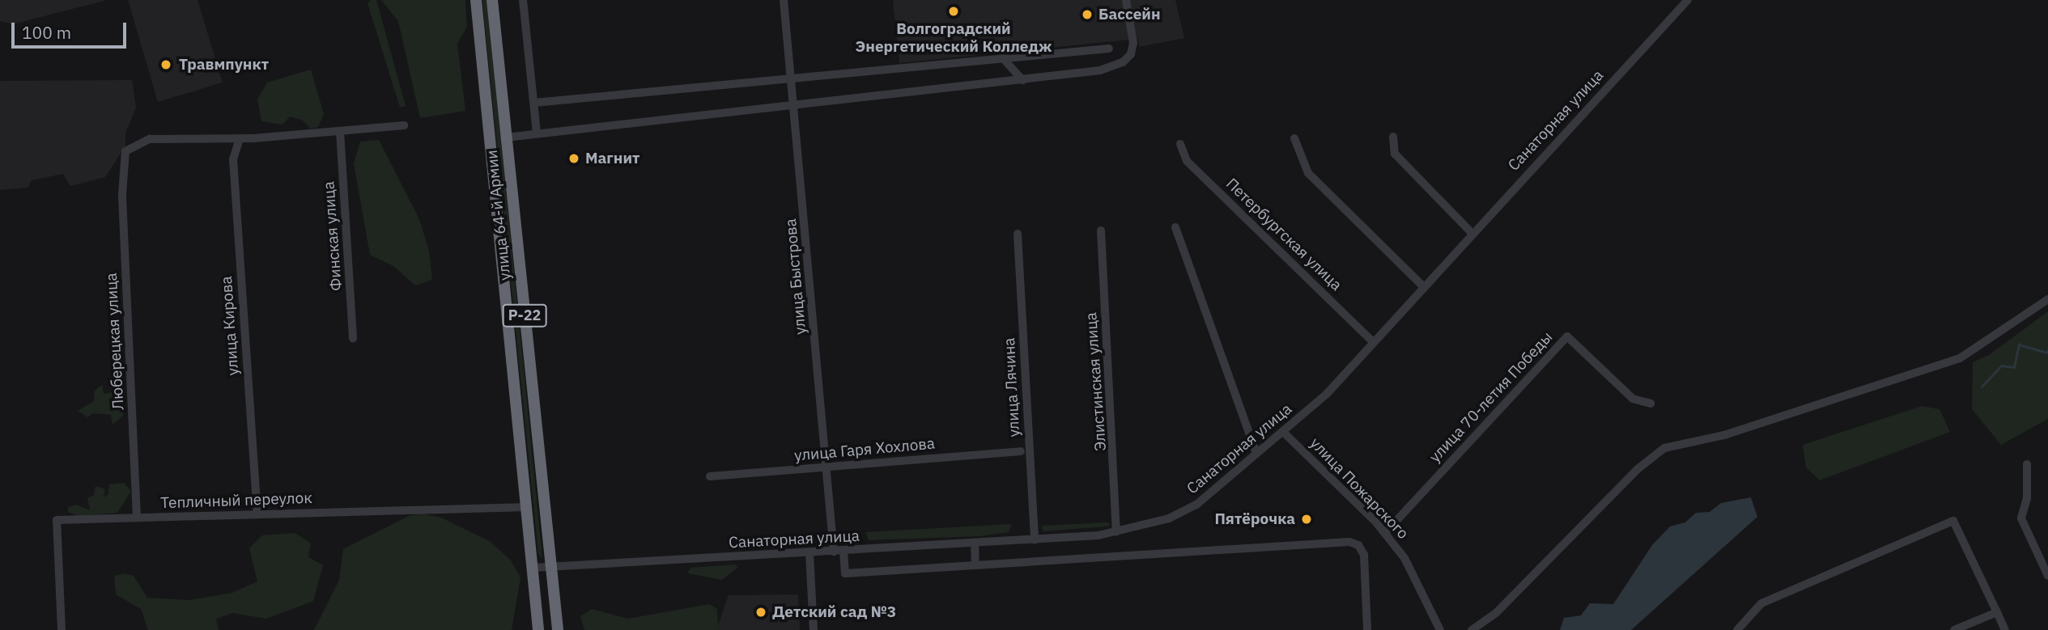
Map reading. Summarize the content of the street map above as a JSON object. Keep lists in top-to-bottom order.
{
  "streets": {
    "highway": ["улица 64-й Армии", "Р-22"],
    "street": [
      "Санаторная улица",
      "Петербургская улица",
      "Финская улица",
      "улица Быстрова",
      "улица Кирова",
      "Люберецкая улица",
      "Элистинская улица",
      "улица Лячина",
      "улица 70-летия Победы",
      "улица Гаря Хохлова",
      "улица Пожарского",
      "Тепличный переулок"
    ]
  },
  "crossings": [
    ["Санаторная улица", "улица 64-й Армии"],
    ["Санаторная улица", "Петербургская улица"],
    ["Санаторная улица", "улица Быстрова"],
    ["Санаторная улица", "Элистинская улица"],
    ["Санаторная улица", "улица Лячина"],
    ["Санаторная улица", "улица Пожарского"],
    ["улица 64-й Армии", "Тепличный переулок"],
    ["улица Быстрова", "улица Гаря Хохлова"],
    ["улица Кирова", "Люберецкая улица"],
    ["улица Кирова", "Тепличный переулок"],
    ["Люберецкая улица", "Тепличный переулок"],
    ["улица 70-летия Победы", "улица Пожарского"]
  ],
  "places": [
    "Волгоградский Энергетический Колледж",
    "Бассейн",
    "Травмпункт",
    "Магнит",
    "Пятёрочка",
    "Детский сад №3"
  ],
  "scale_bar": "100 m"
}
